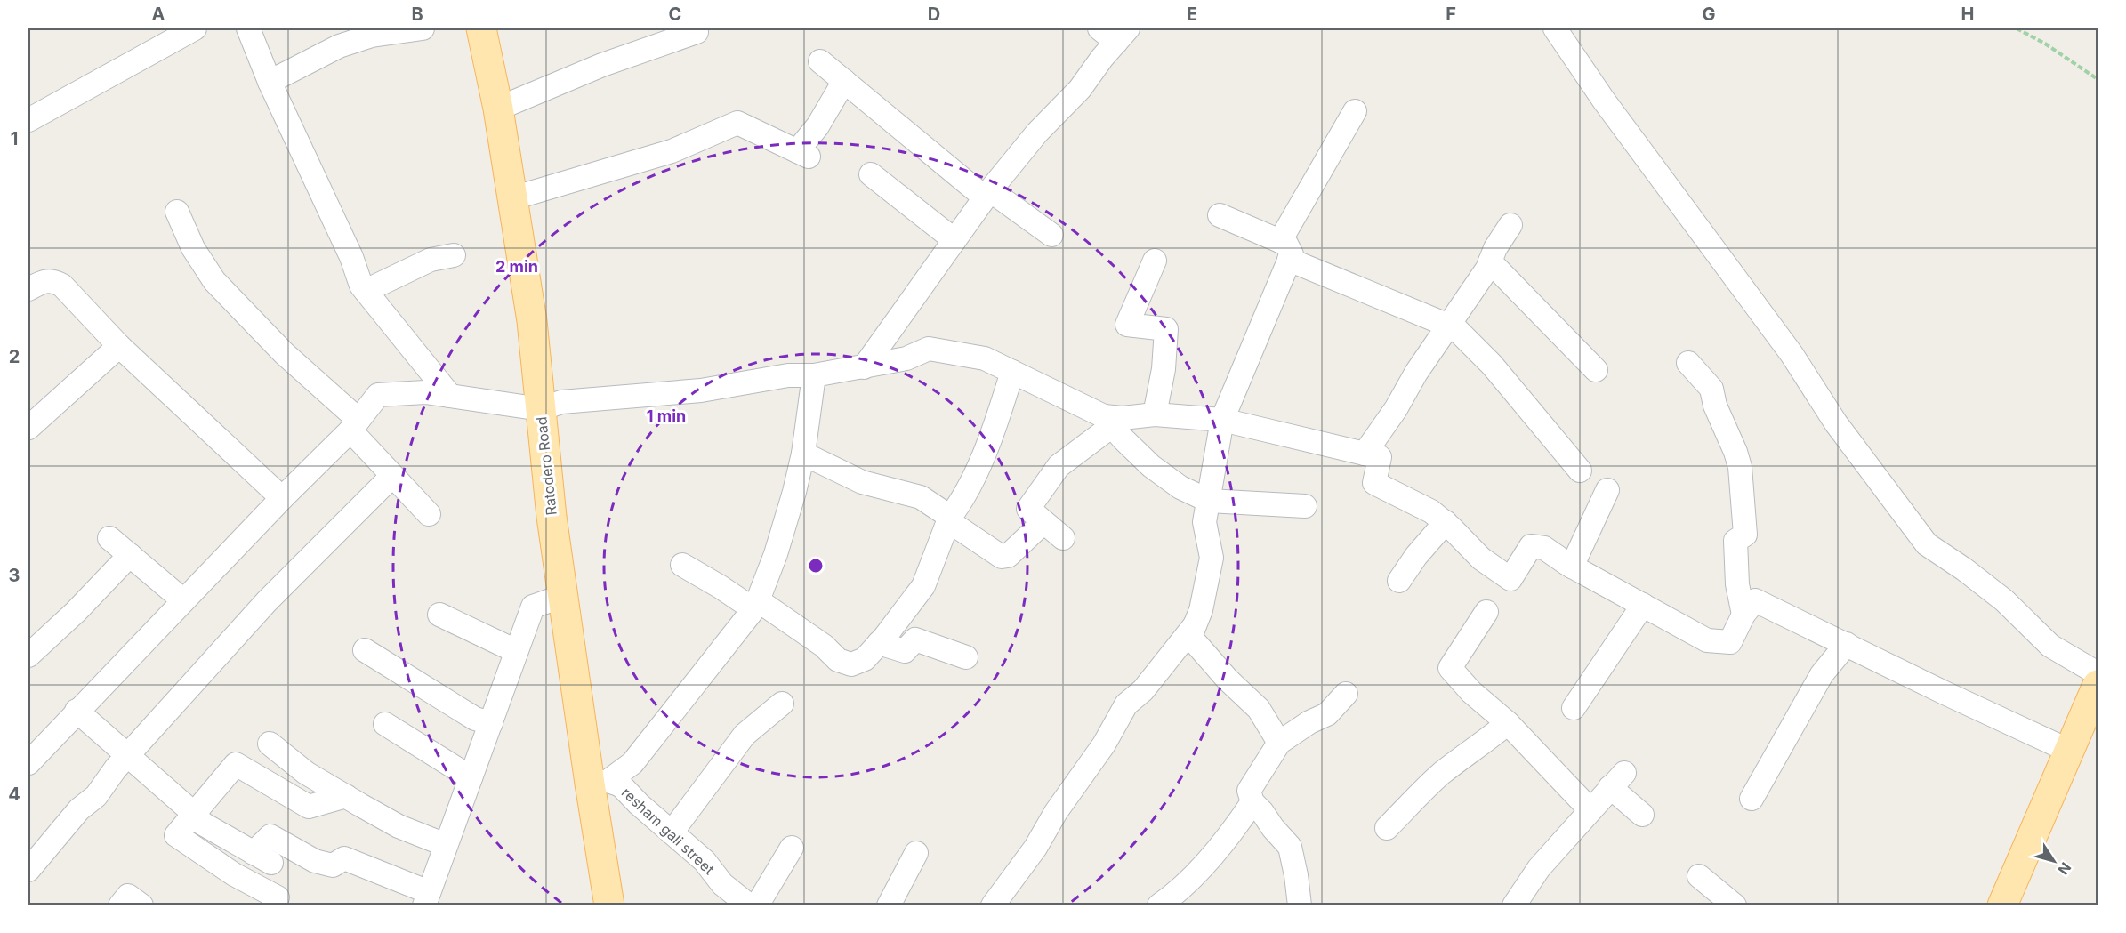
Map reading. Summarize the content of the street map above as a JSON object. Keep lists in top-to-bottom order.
{
  "streets": {
    "main road": ["Ratodero Road"],
    "street": ["resham gali street"]
  },
  "crossings": [
    ["Ratodero Road", "resham gali street"]
  ],
  "north": "bottom right",
  "grid": {
    "columns": [
      "A",
      "B",
      "C",
      "D",
      "E",
      "F",
      "G",
      "H"
    ],
    "rows": [
      "1",
      "2",
      "3",
      "4"
    ]
  },
  "rings": ["2 min", "1 min"]
}
